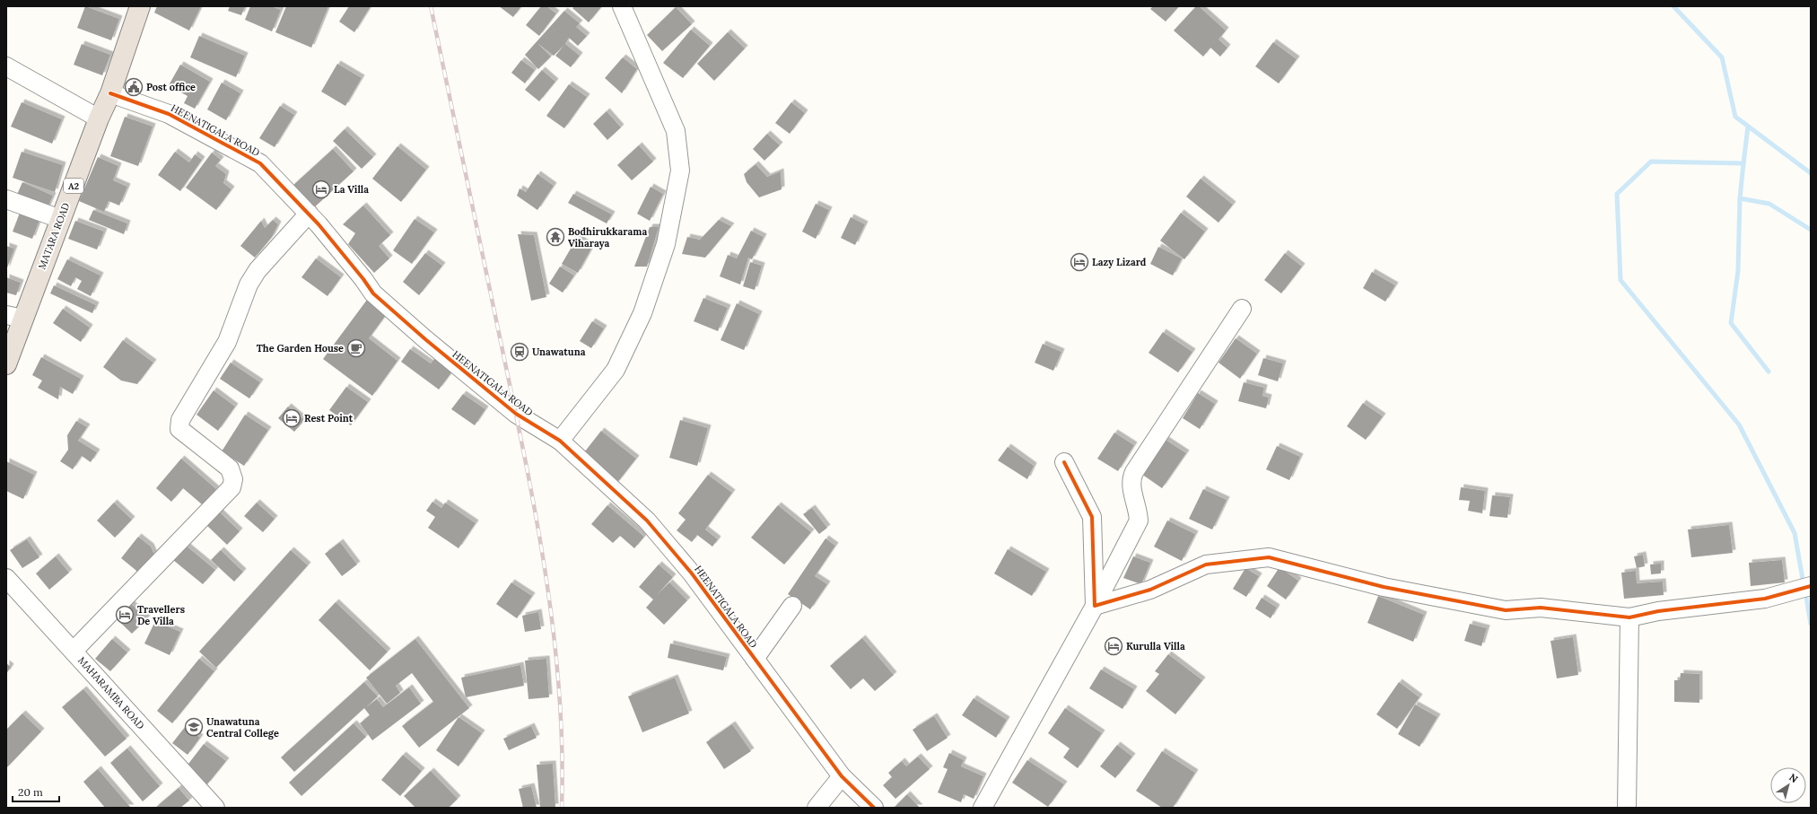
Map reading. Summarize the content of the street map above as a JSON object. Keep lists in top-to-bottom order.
{
  "streets": {
    "highway": ["A2", "MATARA ROAD"],
    "street": ["HEENATIGALA ROAD", "MAHARAMBA ROAD"]
  },
  "crossings": [
    ["HEENATIGALA ROAD", "MATARA ROAD"]
  ],
  "places": {
    "public building": ["Post office"],
    "hotel": [
      "La Villa",
      "Lazy Lizard",
      "Rest Point",
      "Travellers De Villa",
      "Kurulla Villa"
    ],
    "temple": ["Bodhirukkarama Viharaya"],
    "cafe": ["The Garden House"],
    "station": ["Unawatuna"],
    "school or university": ["Unawatuna Central College"]
  },
  "scale_bar": "20 m",
  "north": "top right"
}
